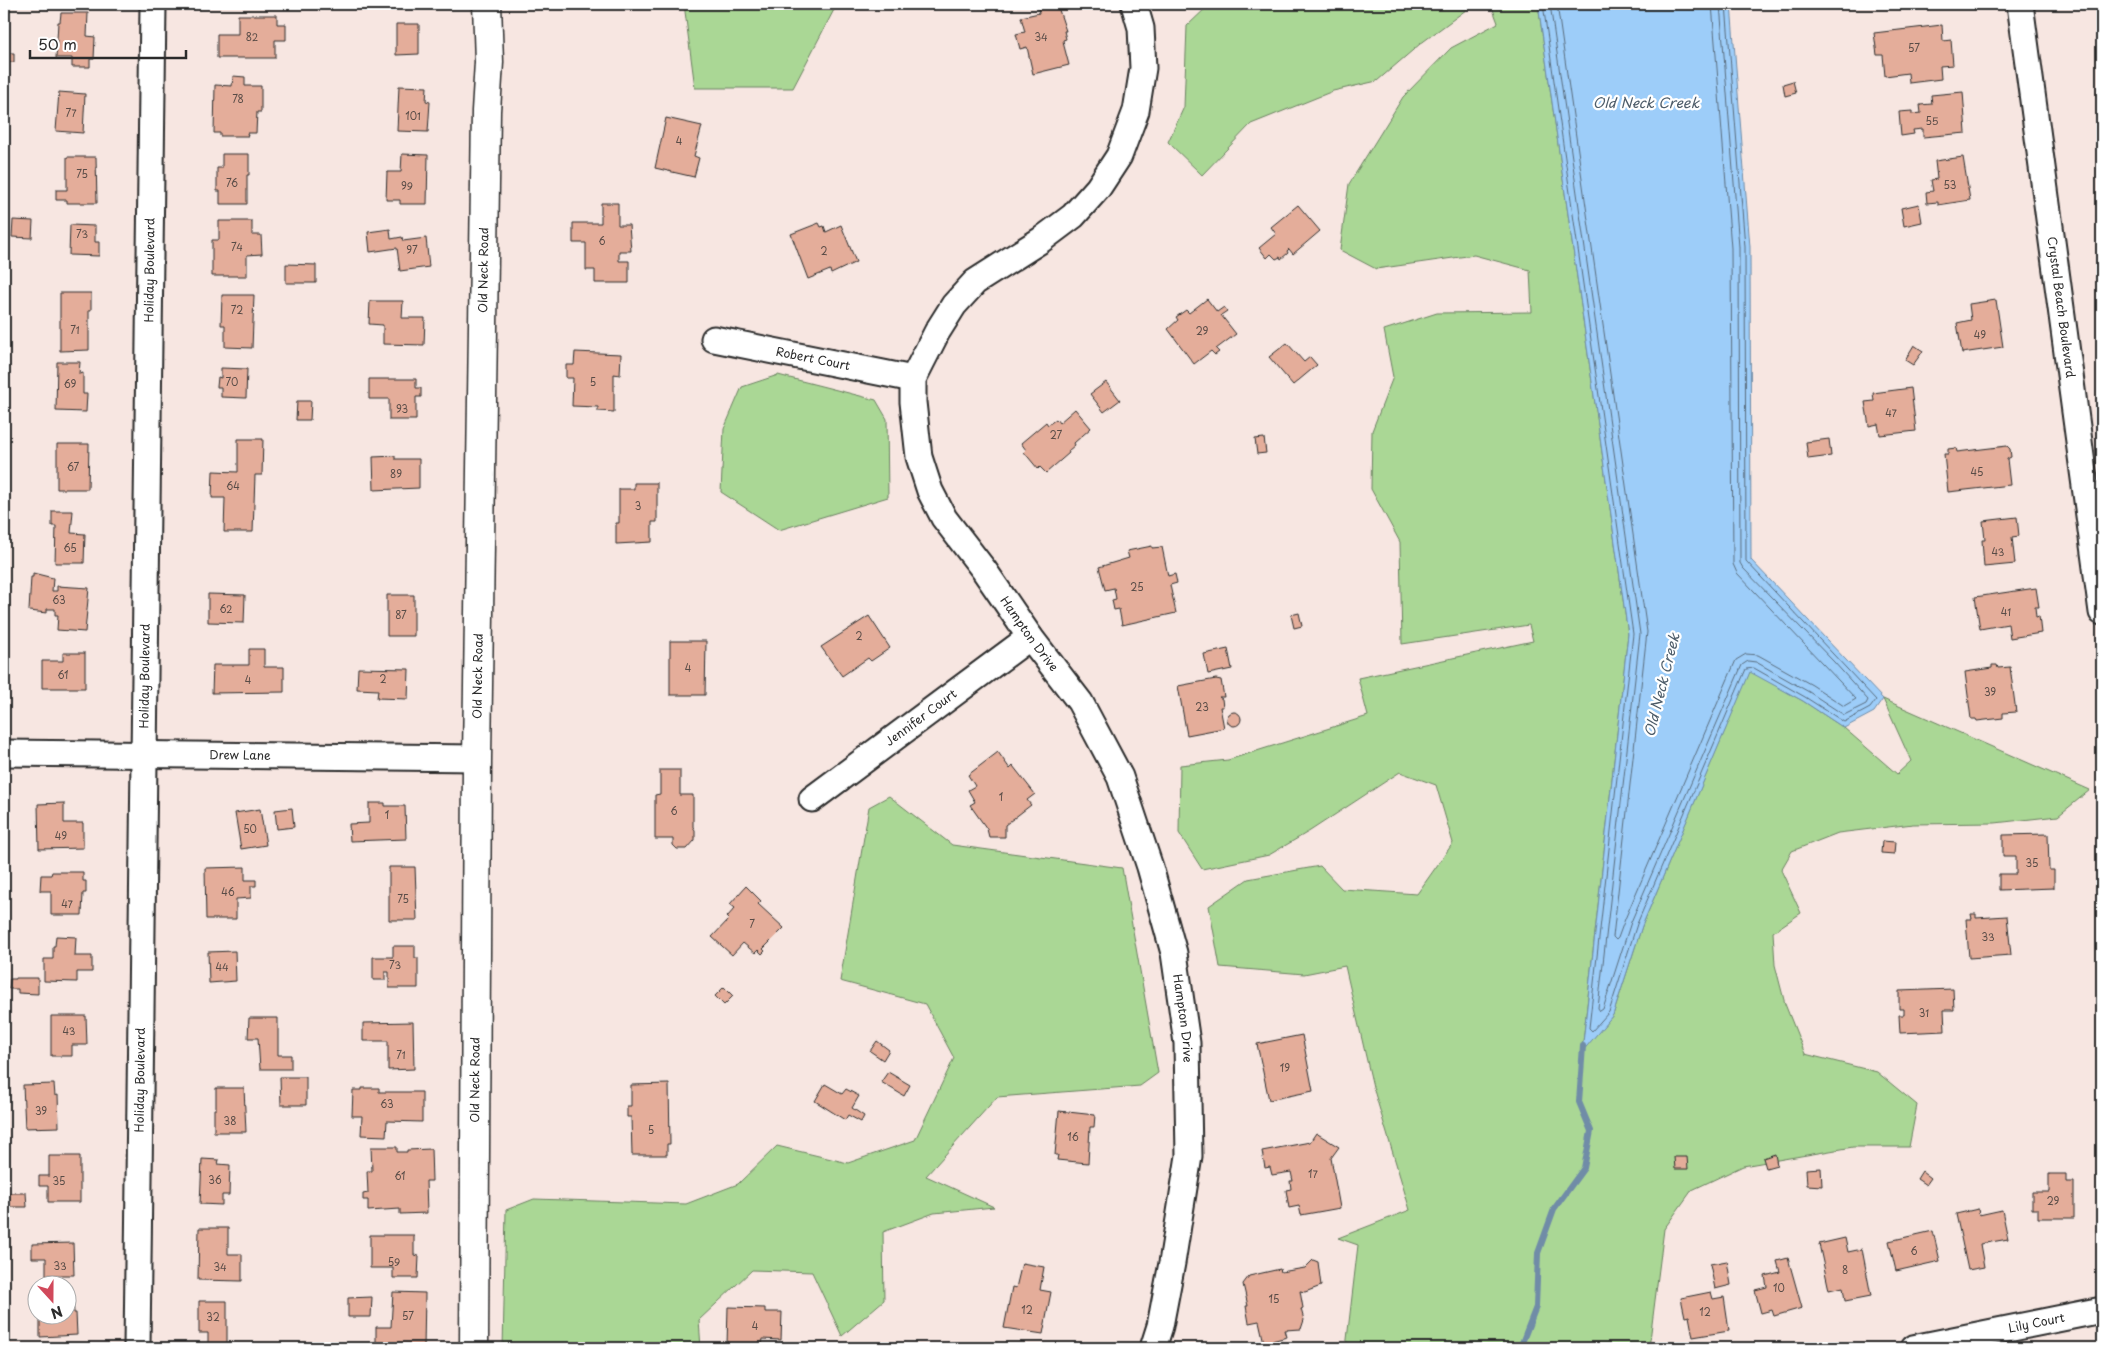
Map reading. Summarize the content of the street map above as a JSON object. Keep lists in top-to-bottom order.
{
  "streets": {
    "street": [
      "Holiday Boulevard",
      "Old Neck Road",
      "Crystal Beach Boulevard",
      "Robert Court",
      "Hampton Drive",
      "Jennifer Court",
      "Drew Lane",
      "Lily Court"
    ]
  },
  "crossings": [
    ["Holiday Boulevard", "Drew Lane"],
    ["Old Neck Road", "Drew Lane"],
    ["Robert Court", "Hampton Drive"],
    ["Hampton Drive", "Jennifer Court"]
  ],
  "water": ["Old Neck Creek"],
  "house_numbers": [
    "82",
    "34",
    "57",
    "78",
    "77",
    "101",
    "55",
    "4",
    "75",
    "76",
    "53",
    "99",
    "73",
    "6",
    "74",
    "97",
    "2",
    "72",
    "71",
    "29",
    "49",
    "70",
    "5",
    "69",
    "93",
    "47",
    "27",
    "67",
    "45",
    "89",
    "64",
    "3",
    "65",
    "43",
    "25",
    "63",
    "62",
    "41",
    "87",
    "2",
    "4",
    "61",
    "2",
    "4",
    "39",
    "23",
    "1",
    "6",
    "1",
    "50",
    "49",
    "35",
    "46",
    "75",
    "47",
    "7",
    "33",
    "73",
    "44",
    "31",
    "43",
    "71",
    "19",
    "63",
    "39",
    "38",
    "5",
    "16",
    "17",
    "61",
    "36",
    "35",
    "29",
    "6",
    "59",
    "33",
    "34",
    "8",
    "10",
    "15",
    "12",
    "12",
    "57",
    "32",
    "4"
  ],
  "scale_bar": "50 m",
  "north": "bottom"
}
